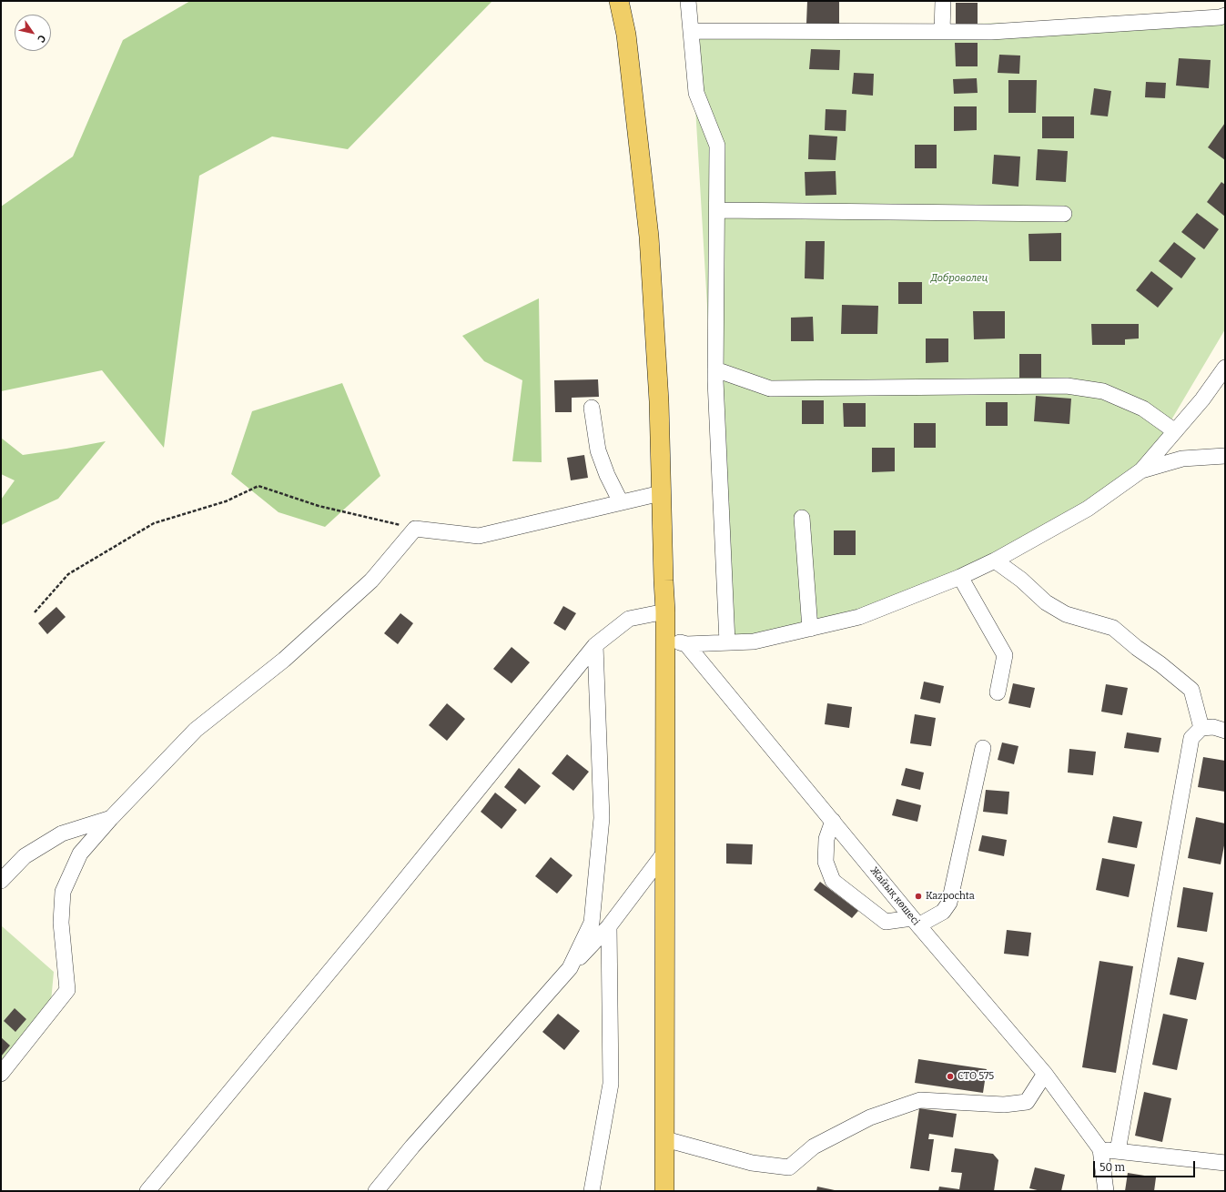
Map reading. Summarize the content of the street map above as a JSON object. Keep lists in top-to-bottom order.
{
  "streets": {
    "street": ["Жайық көшесі"]
  },
  "parks": ["Доброволец"],
  "places": ["Kazpochta", "СТО 575"],
  "scale_bar": "50 m",
  "north": "bottom right"
}
